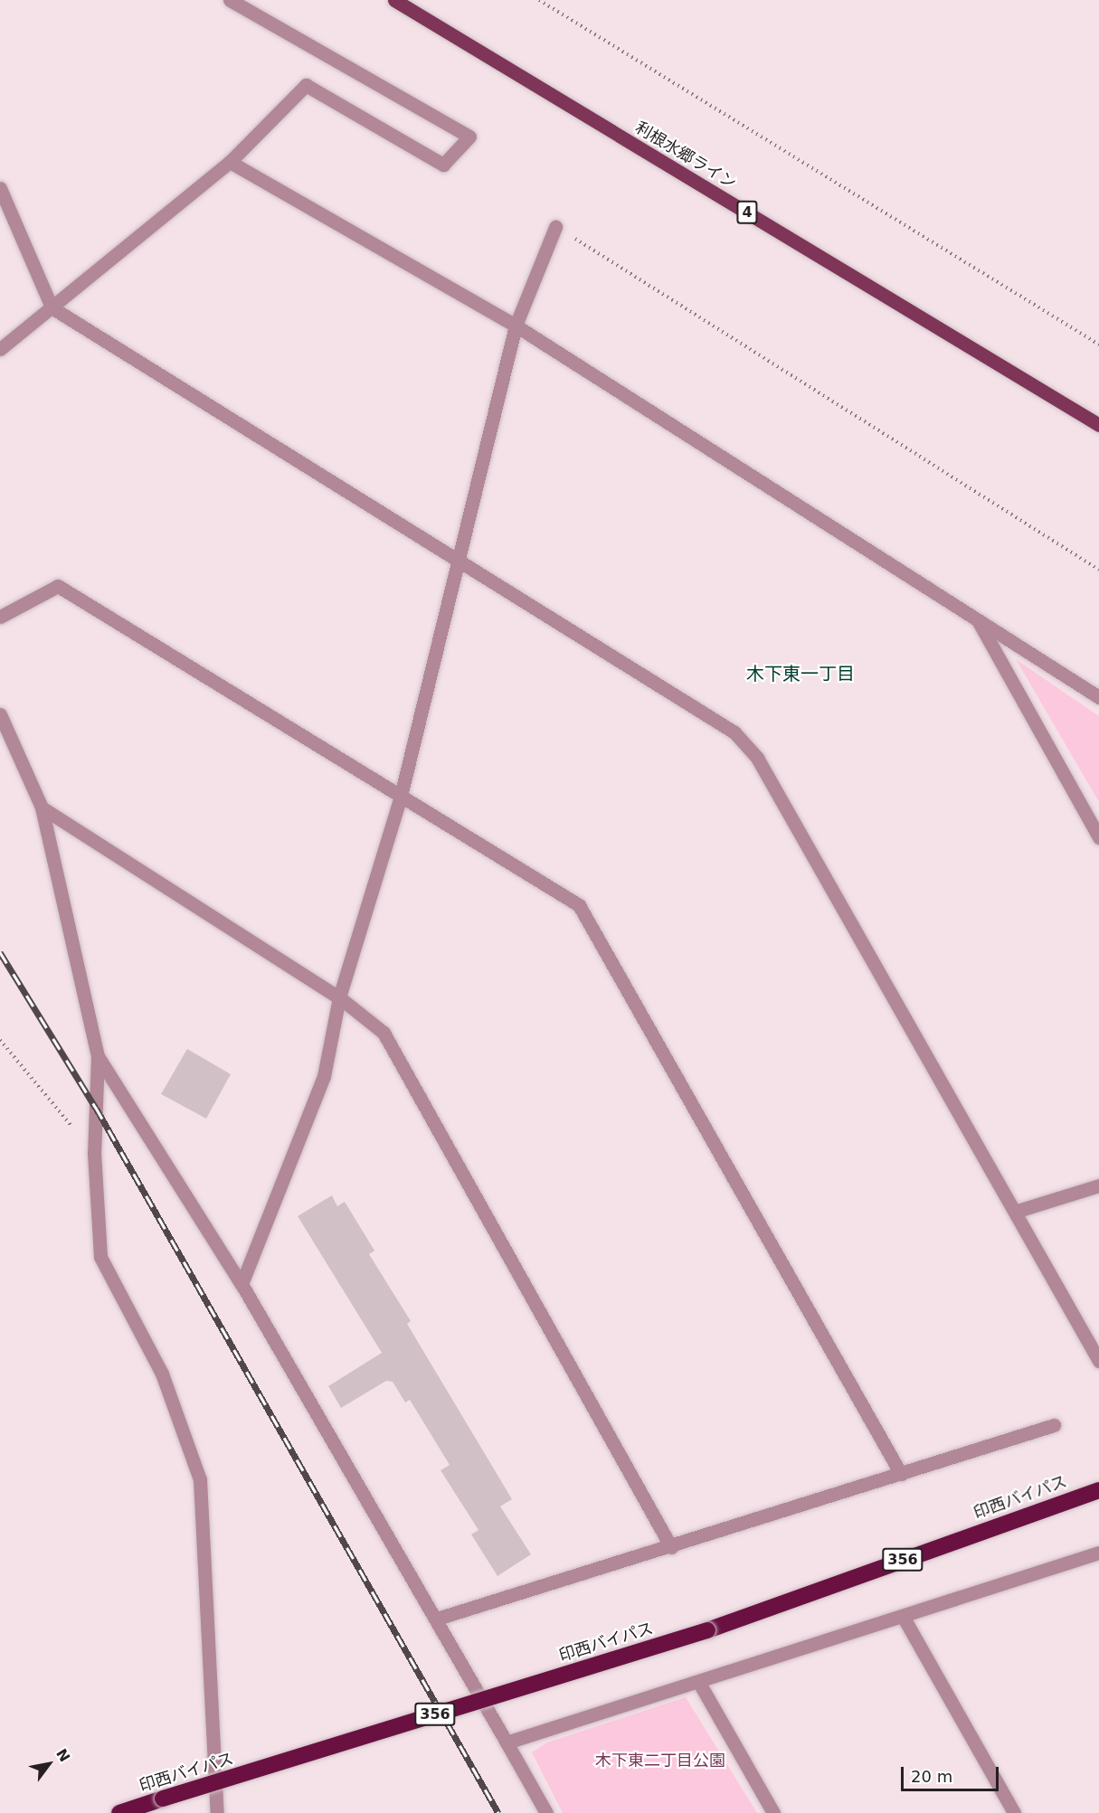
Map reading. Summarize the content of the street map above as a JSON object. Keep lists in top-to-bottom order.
{
  "streets": {
    "highway": ["印西バイパス", "356"],
    "main road": ["利根水郷ライン", "4"]
  },
  "districts": ["木下東一丁目"],
  "parks": ["木下東二丁目公園"],
  "scale_bar": "20 m",
  "north": "top right"
}
